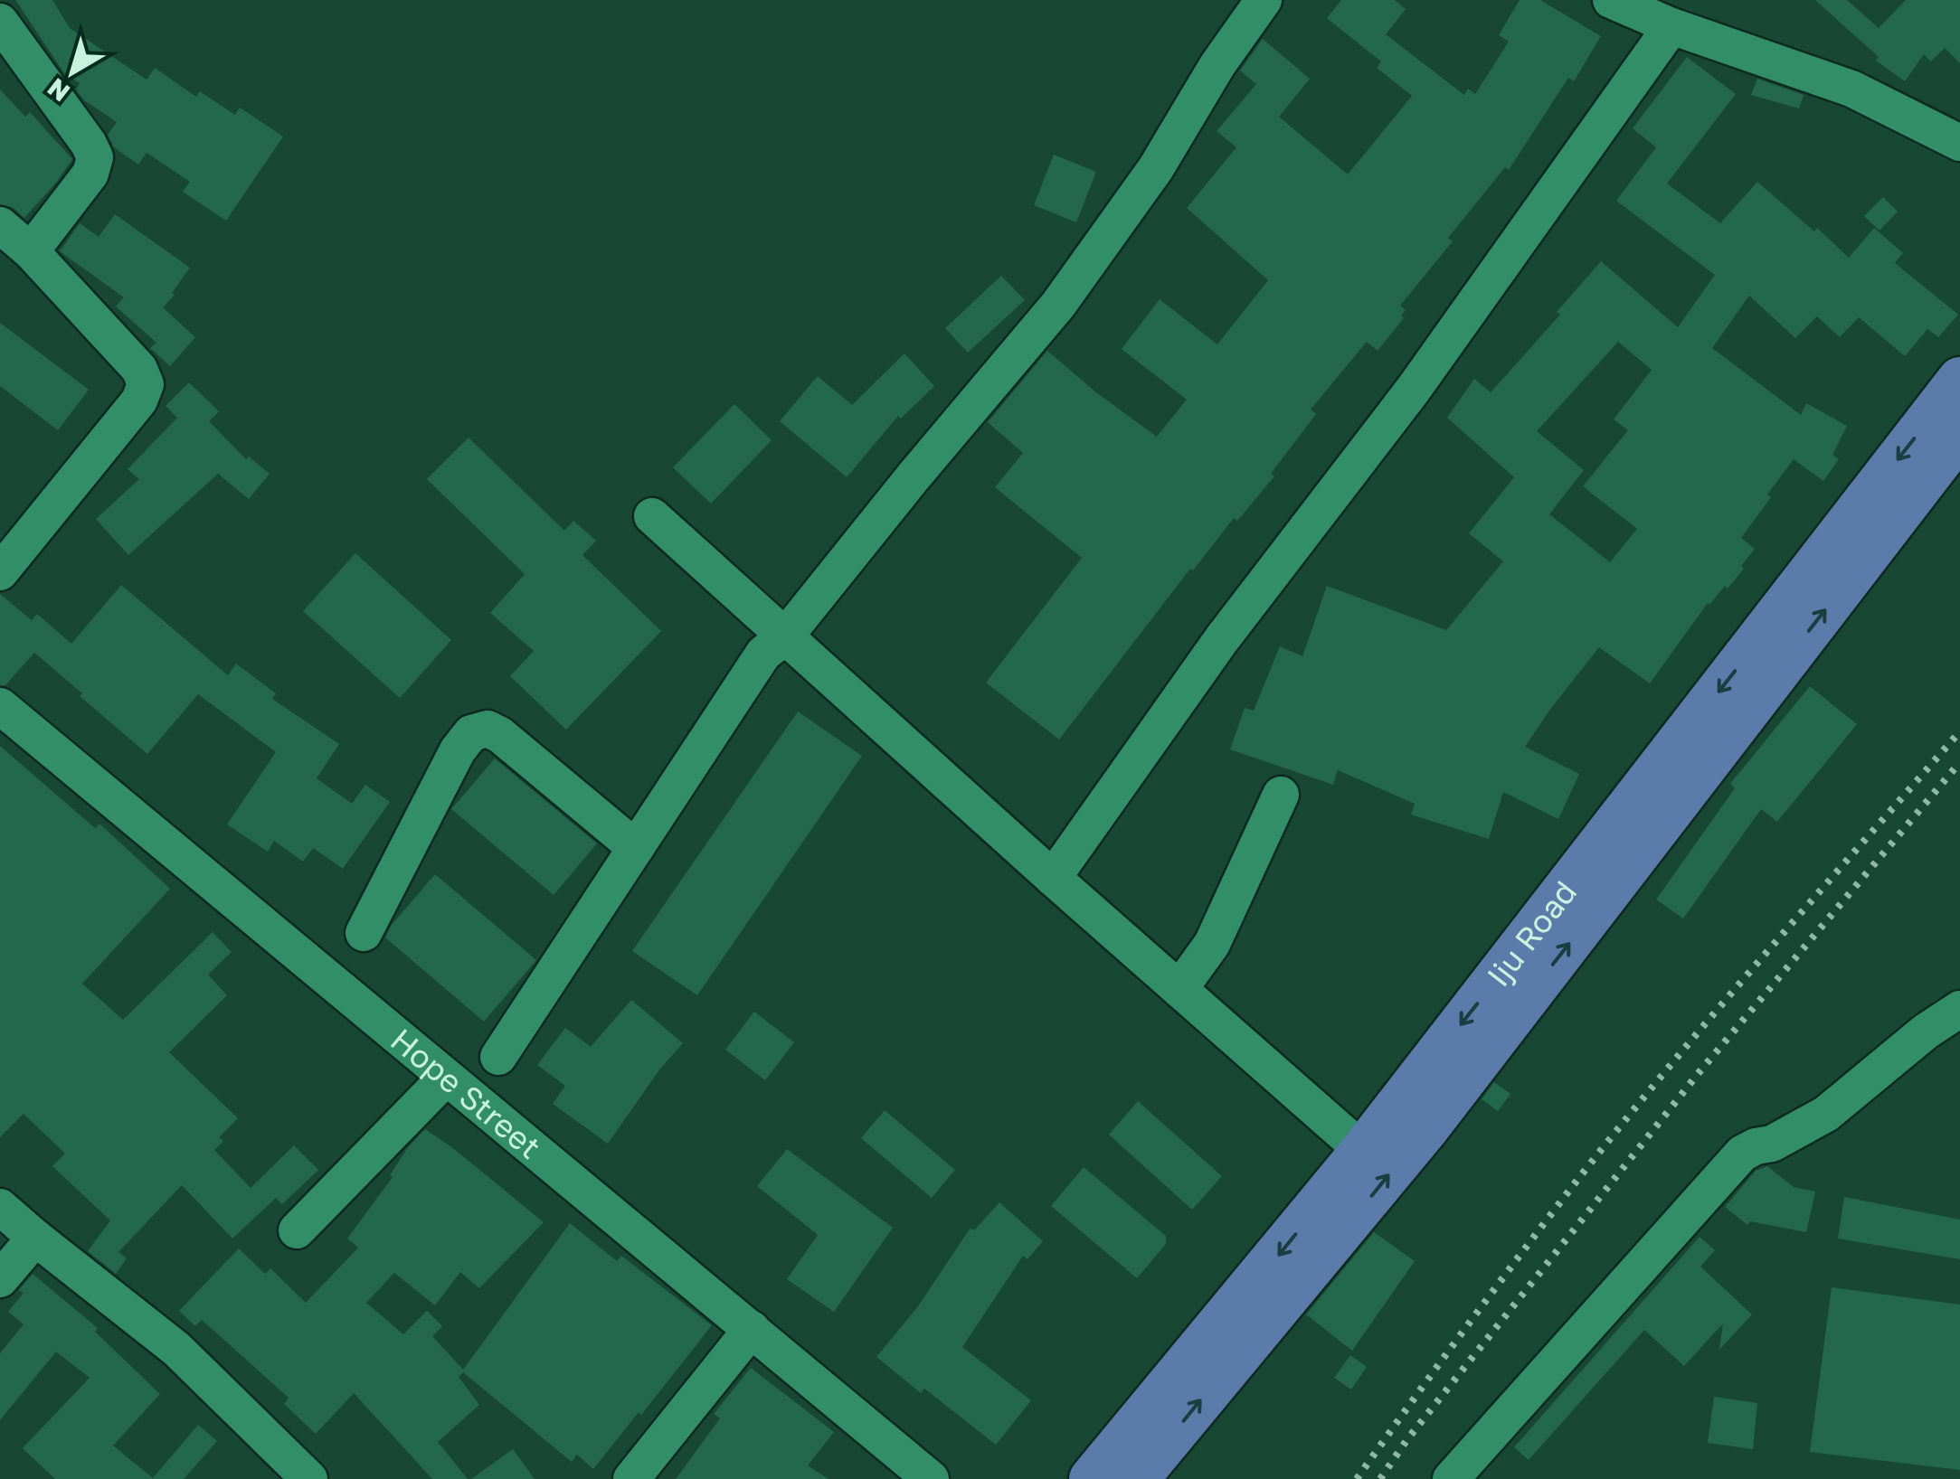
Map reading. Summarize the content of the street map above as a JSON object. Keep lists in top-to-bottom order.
{
  "streets": {
    "main road": ["Iju Road"],
    "street": ["Hope Street"]
  },
  "north": "bottom left"
}
